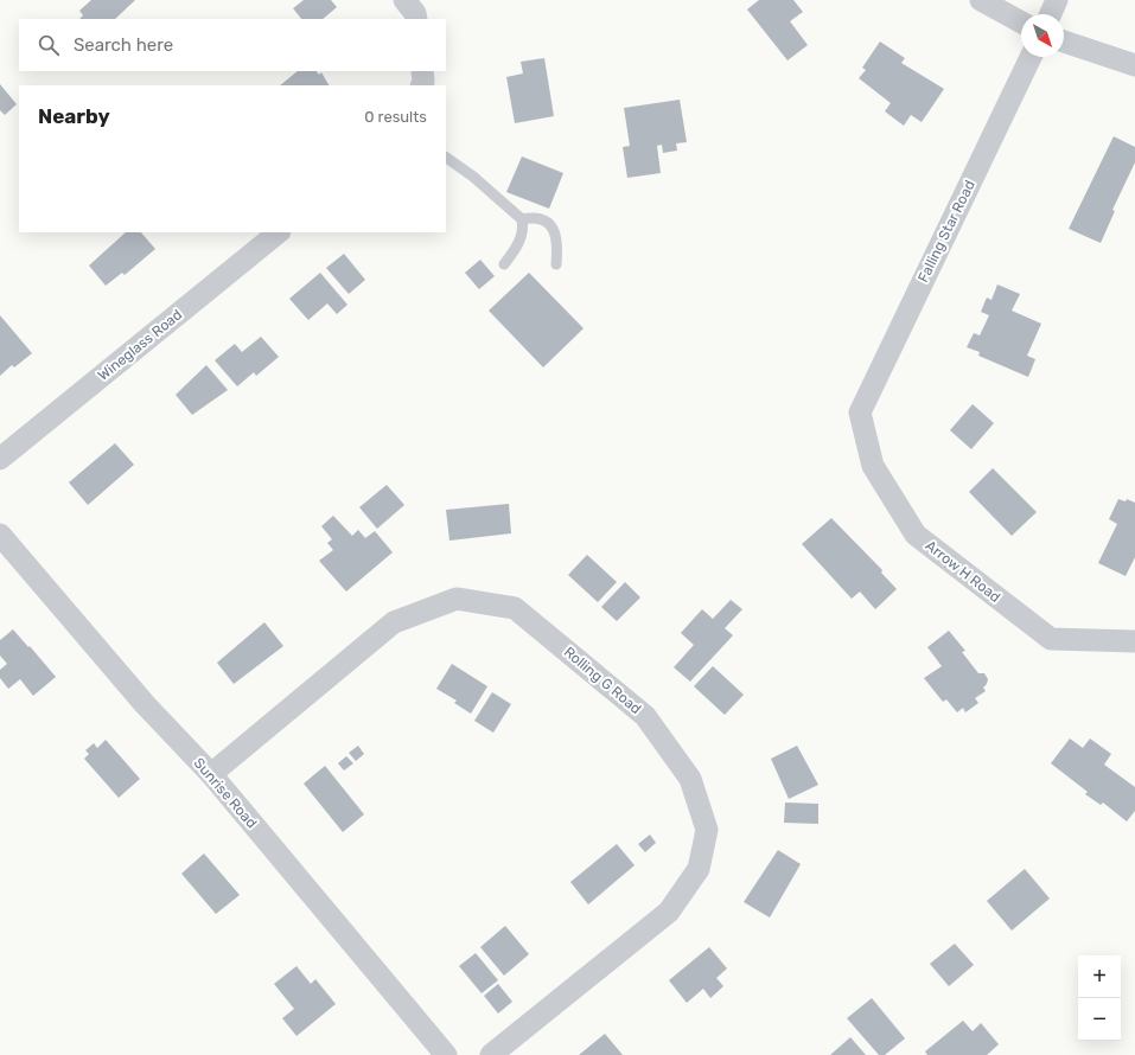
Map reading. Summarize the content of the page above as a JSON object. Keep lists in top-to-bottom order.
{
  "streets": {
    "street": [
      "Falling Star Road",
      "Wineglass Road",
      "Arrow H Road",
      "Rolling G Road",
      "Sunrise Road"
    ]
  },
  "crossings": [
    ["Falling Star Road", "Arrow H Road"],
    ["Rolling G Road", "Sunrise Road"]
  ],
  "north": "bottom right",
  "page": {
    "search": "Search here",
    "heading": ["Nearby", "0 results"],
    "map_buttons": ["+", "−"]
  }
}
